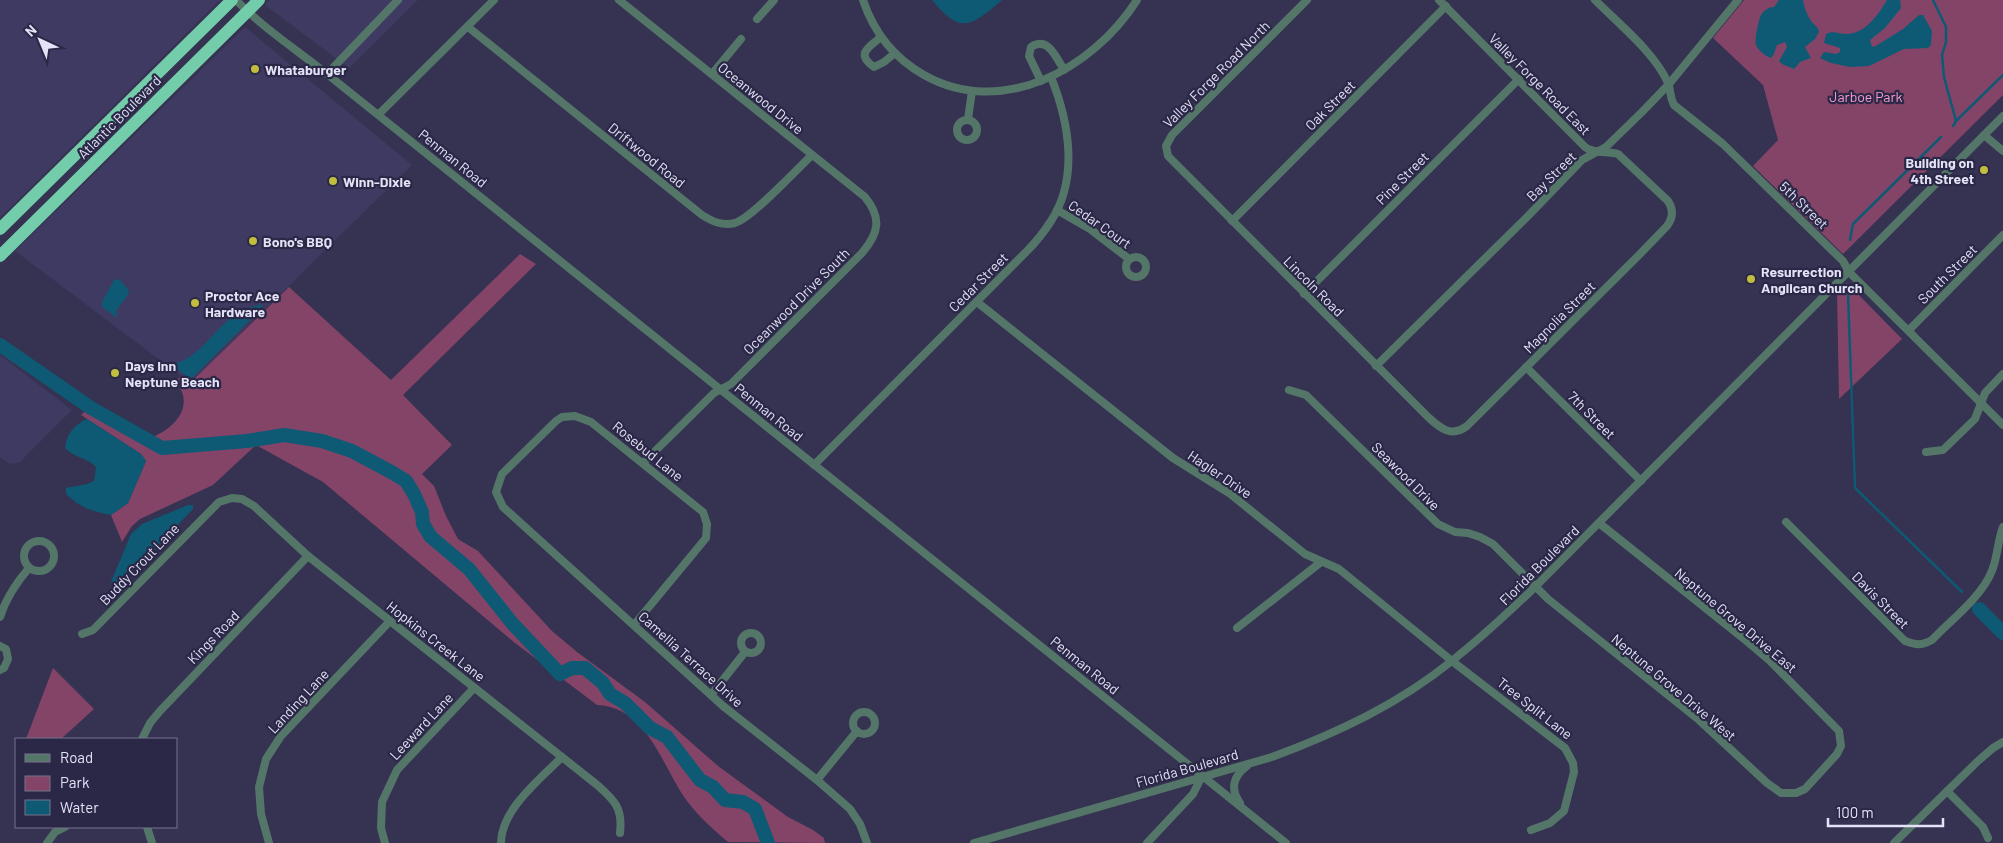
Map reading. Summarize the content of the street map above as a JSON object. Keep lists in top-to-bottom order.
{
  "streets": {
    "highway": ["Atlantic Boulevard"],
    "street": [
      "Valley Forge Road North",
      "Valley Forge Road East",
      "Oceanwood Drive",
      "Oak Street",
      "Driftwood Road",
      "Penman Road",
      "Bay Street",
      "Pine Street",
      "5th Street",
      "Cedar Court",
      "South Street",
      "Cedar Street",
      "Lincoln Road",
      "Oceanwood Drive South",
      "Magnolia Street",
      "7th Street",
      "Rosebud Lane",
      "Hagler Drive",
      "Seawood Drive",
      "Buddy Crout Lane",
      "Florida Boulevard",
      "Davis Street",
      "Neptune Grove Drive East",
      "Kings Road",
      "Hopkins Creek Lane",
      "Camellia Terrace Drive",
      "Neptune Grove Drive West",
      "Landing Lane",
      "Tree Split Lane",
      "Leeward Lane"
    ]
  },
  "crossings": [
    ["Valley Forge Road North", "Lincoln Road"],
    ["Valley Forge Road East", "Oak Street"],
    ["Valley Forge Road East", "Bay Street"],
    ["Valley Forge Road East", "Pine Street"],
    ["Valley Forge Road East", "Magnolia Street"],
    ["Oceanwood Drive", "Driftwood Road"],
    ["Oceanwood Drive", "Oceanwood Drive South"],
    ["Oak Street", "Lincoln Road"],
    ["Atlantic Boulevard", "Penman Road"],
    ["Penman Road", "Cedar Street"],
    ["Penman Road", "Oceanwood Drive South"],
    ["Penman Road", "Florida Boulevard"],
    ["Bay Street", "5th Street"],
    ["Bay Street", "Lincoln Road"],
    ["Pine Street", "Lincoln Road"],
    ["5th Street", "South Street"],
    ["5th Street", "Florida Boulevard"],
    ["Cedar Court", "Cedar Street"],
    ["Cedar Street", "Hagler Drive"],
    ["Lincoln Road", "Magnolia Street"],
    ["Oceanwood Drive South", "Rosebud Lane"],
    ["Magnolia Street", "7th Street"],
    ["7th Street", "Florida Boulevard"],
    ["Rosebud Lane", "Camellia Terrace Drive"],
    ["Hagler Drive", "Florida Boulevard"],
    ["Hagler Drive", "Tree Split Lane"],
    ["Seawood Drive", "Florida Boulevard"],
    ["Seawood Drive", "Neptune Grove Drive West"],
    ["Buddy Crout Lane", "Hopkins Creek Lane"],
    ["Florida Boulevard", "Neptune Grove Drive East"],
    ["Florida Boulevard", "Neptune Grove Drive West"],
    ["Florida Boulevard", "Tree Split Lane"],
    ["Neptune Grove Drive East", "Neptune Grove Drive West"],
    ["Kings Road", "Hopkins Creek Lane"],
    ["Hopkins Creek Lane", "Landing Lane"],
    ["Hopkins Creek Lane", "Leeward Lane"]
  ],
  "parks": ["Jarboe Park"],
  "places": [
    "Whataburger",
    "Building on 4th Street",
    "Winn-Dixie",
    "Bono's BBQ",
    "Resurrection Anglican Church",
    "Proctor Ace Hardware",
    "Days Inn Neptune Beach"
  ],
  "legend": ["Road", "Park", "Water"],
  "scale_bar": "100 m",
  "north": "top left"
}
